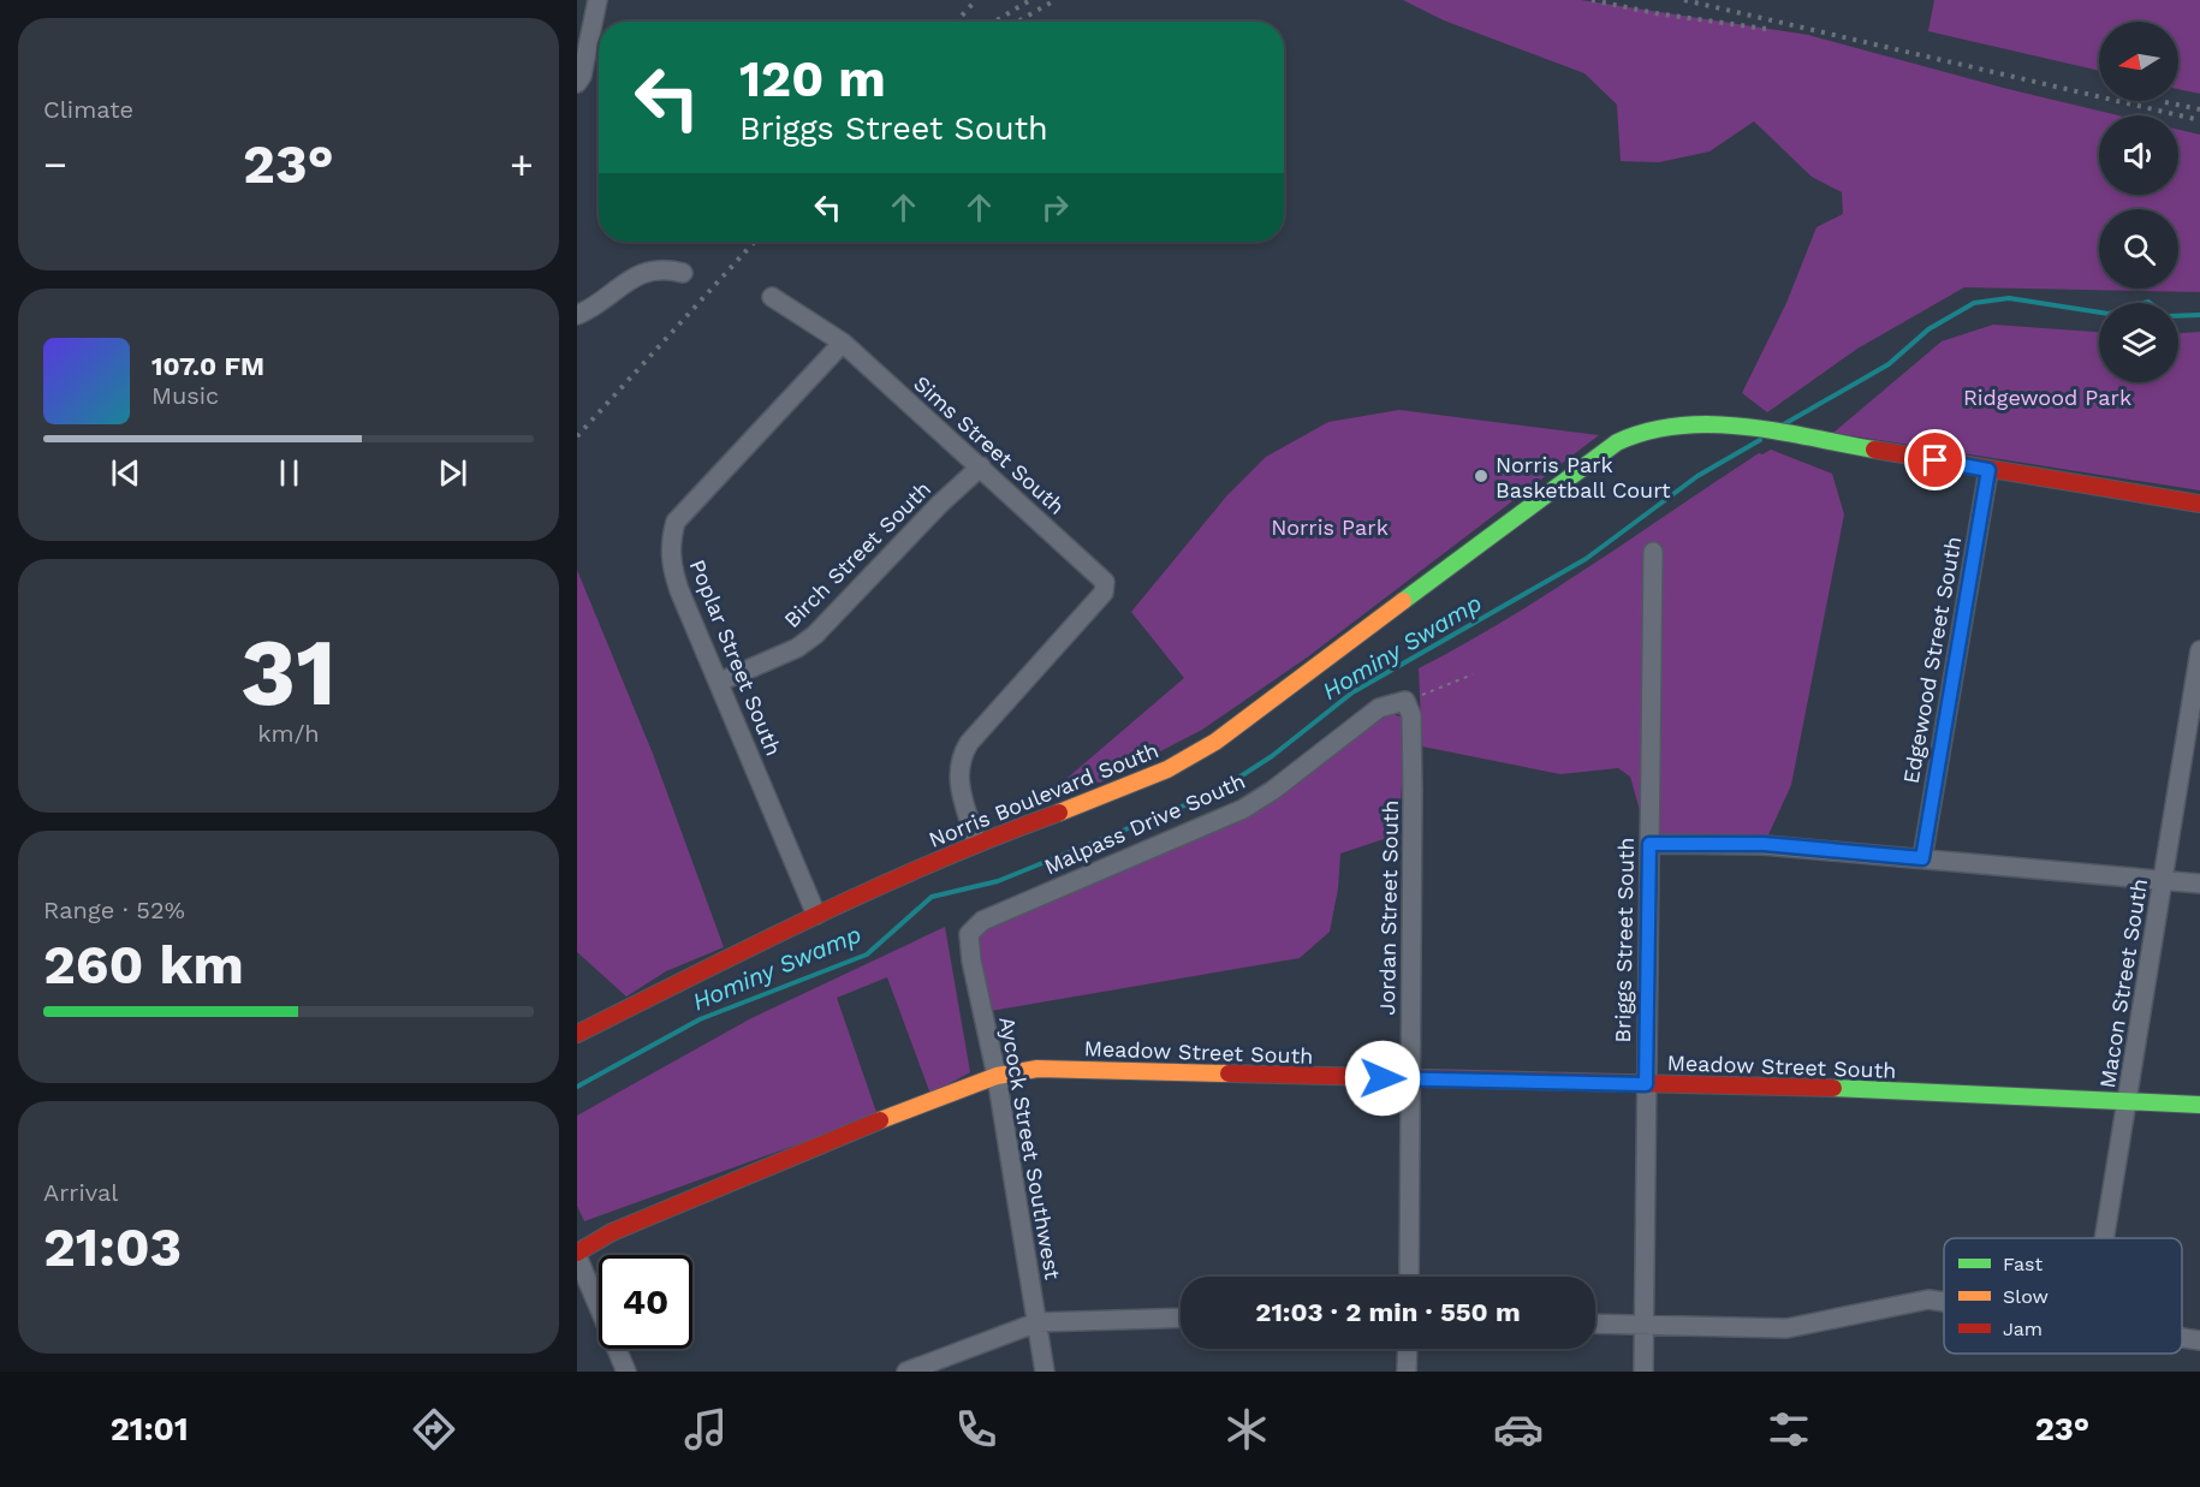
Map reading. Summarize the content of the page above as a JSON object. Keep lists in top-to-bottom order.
{
  "streets": {
    "street": [
      "Sims Street South",
      "Birch Street South",
      "Poplar Street South",
      "Edgewood Street South",
      "Norris Boulevard South",
      "Malpass Drive South",
      "Jordan Street South",
      "Briggs Street South",
      "Macon Street South",
      "Meadow Street South",
      "Aycock Street Southwest"
    ]
  },
  "crossings": [
    ["Sims Street South", "Birch Street South"],
    ["Sims Street South", "Poplar Street South"],
    ["Sims Street South", "Norris Boulevard South"],
    ["Birch Street South", "Poplar Street South"],
    ["Poplar Street South", "Norris Boulevard South"],
    ["Edgewood Street South", "Norris Boulevard South"],
    ["Malpass Drive South", "Jordan Street South"],
    ["Malpass Drive South", "Aycock Street Southwest"],
    ["Jordan Street South", "Meadow Street South"],
    ["Briggs Street South", "Meadow Street South"],
    ["Macon Street South", "Meadow Street South"],
    ["Meadow Street South", "Aycock Street Southwest"]
  ],
  "water": ["Hominy Swamp"],
  "parks": ["Ridgewood Park", "Norris Park"],
  "places": ["Norris Park Basketball Court"],
  "legend": ["Fast", "Slow", "Jam"],
  "north": "left",
  "page": {
    "tile": [
      "Climate",
      ["31", "km/h"],
      ["Range · 52%", "260 km"],
      ["Arrival", "21:03"]
    ],
    "turn": ["120 m", "Briggs Street South"],
    "heat": ["−", "23°", "+"],
    "song": ["107.0 FM", "Music"],
    "limit": "40",
    "trip": "21:03 · 2 min · 550 m",
    "tabs": ["21:01", "23°"]
  }
}
